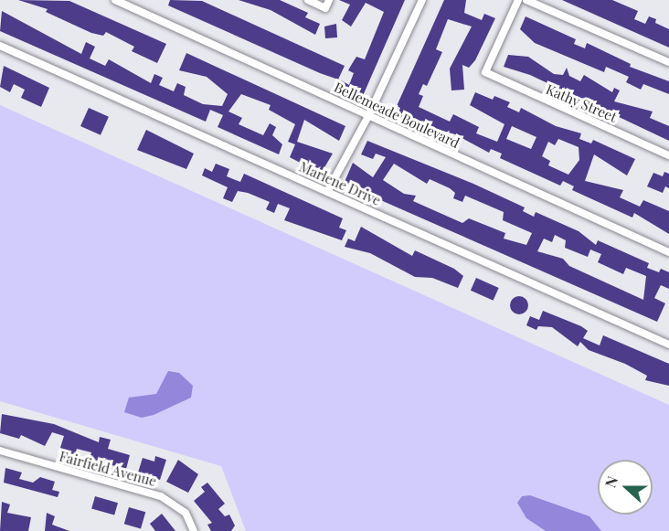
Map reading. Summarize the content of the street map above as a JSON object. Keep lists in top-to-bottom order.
{
  "streets": {
    "street": [
      "Kathy Street",
      "Bellemeade Boulevard",
      "Marlene Drive",
      "Fairfield Avenue"
    ]
  },
  "north": "left"
}
